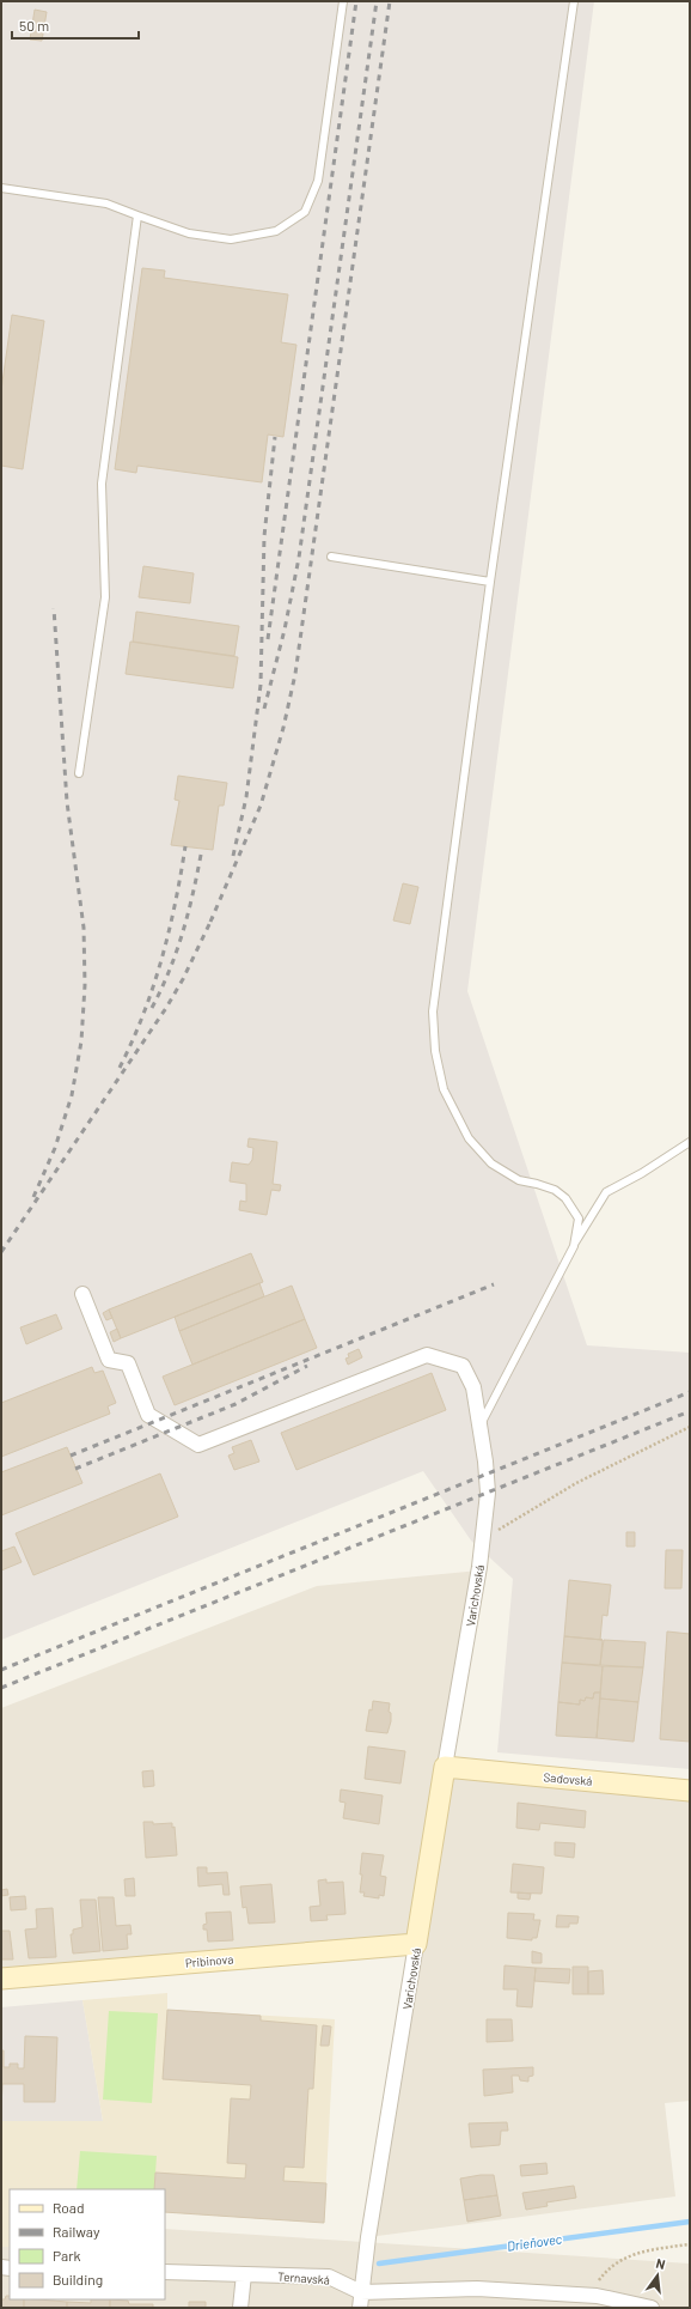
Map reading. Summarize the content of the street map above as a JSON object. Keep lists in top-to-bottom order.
{
  "streets": {
    "street": [
      "Varichovská",
      "Sadovská",
      "Pribinova",
      "Ternavská"
    ]
  },
  "crossings": [
    ["Varichovská", "Sadovská"],
    ["Varichovská", "Pribinova"],
    ["Varichovská", "Ternavská"]
  ],
  "water": ["Drieňovec"],
  "legend": [
    "Road",
    "Railway",
    "Park",
    "Building"
  ],
  "scale_bar": "50 m",
  "north": "top"
}
